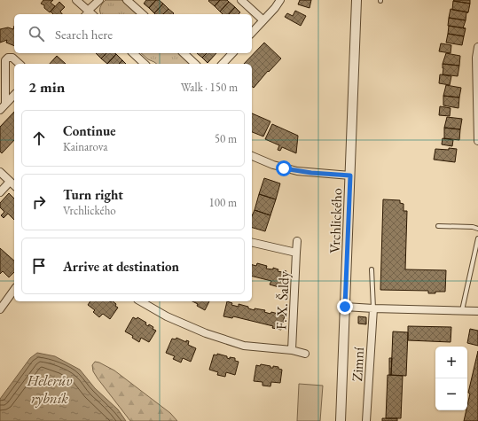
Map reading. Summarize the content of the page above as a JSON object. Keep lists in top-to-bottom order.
{
  "streets": {
    "street": ["Vrchlického", "F. X. Šaldy", "Zimní"]
  },
  "water": ["Helerův rybník"],
  "page": {
    "search": "Search here",
    "heading": ["2 min", "Walk · 150 m"],
    "list": [
      ["Continue", "Kainarova", "50 m"],
      ["Turn right", "Vrchlického", "100 m"],
      "Arrive at destination"
    ],
    "map_buttons": ["+", "−"]
  }
}
